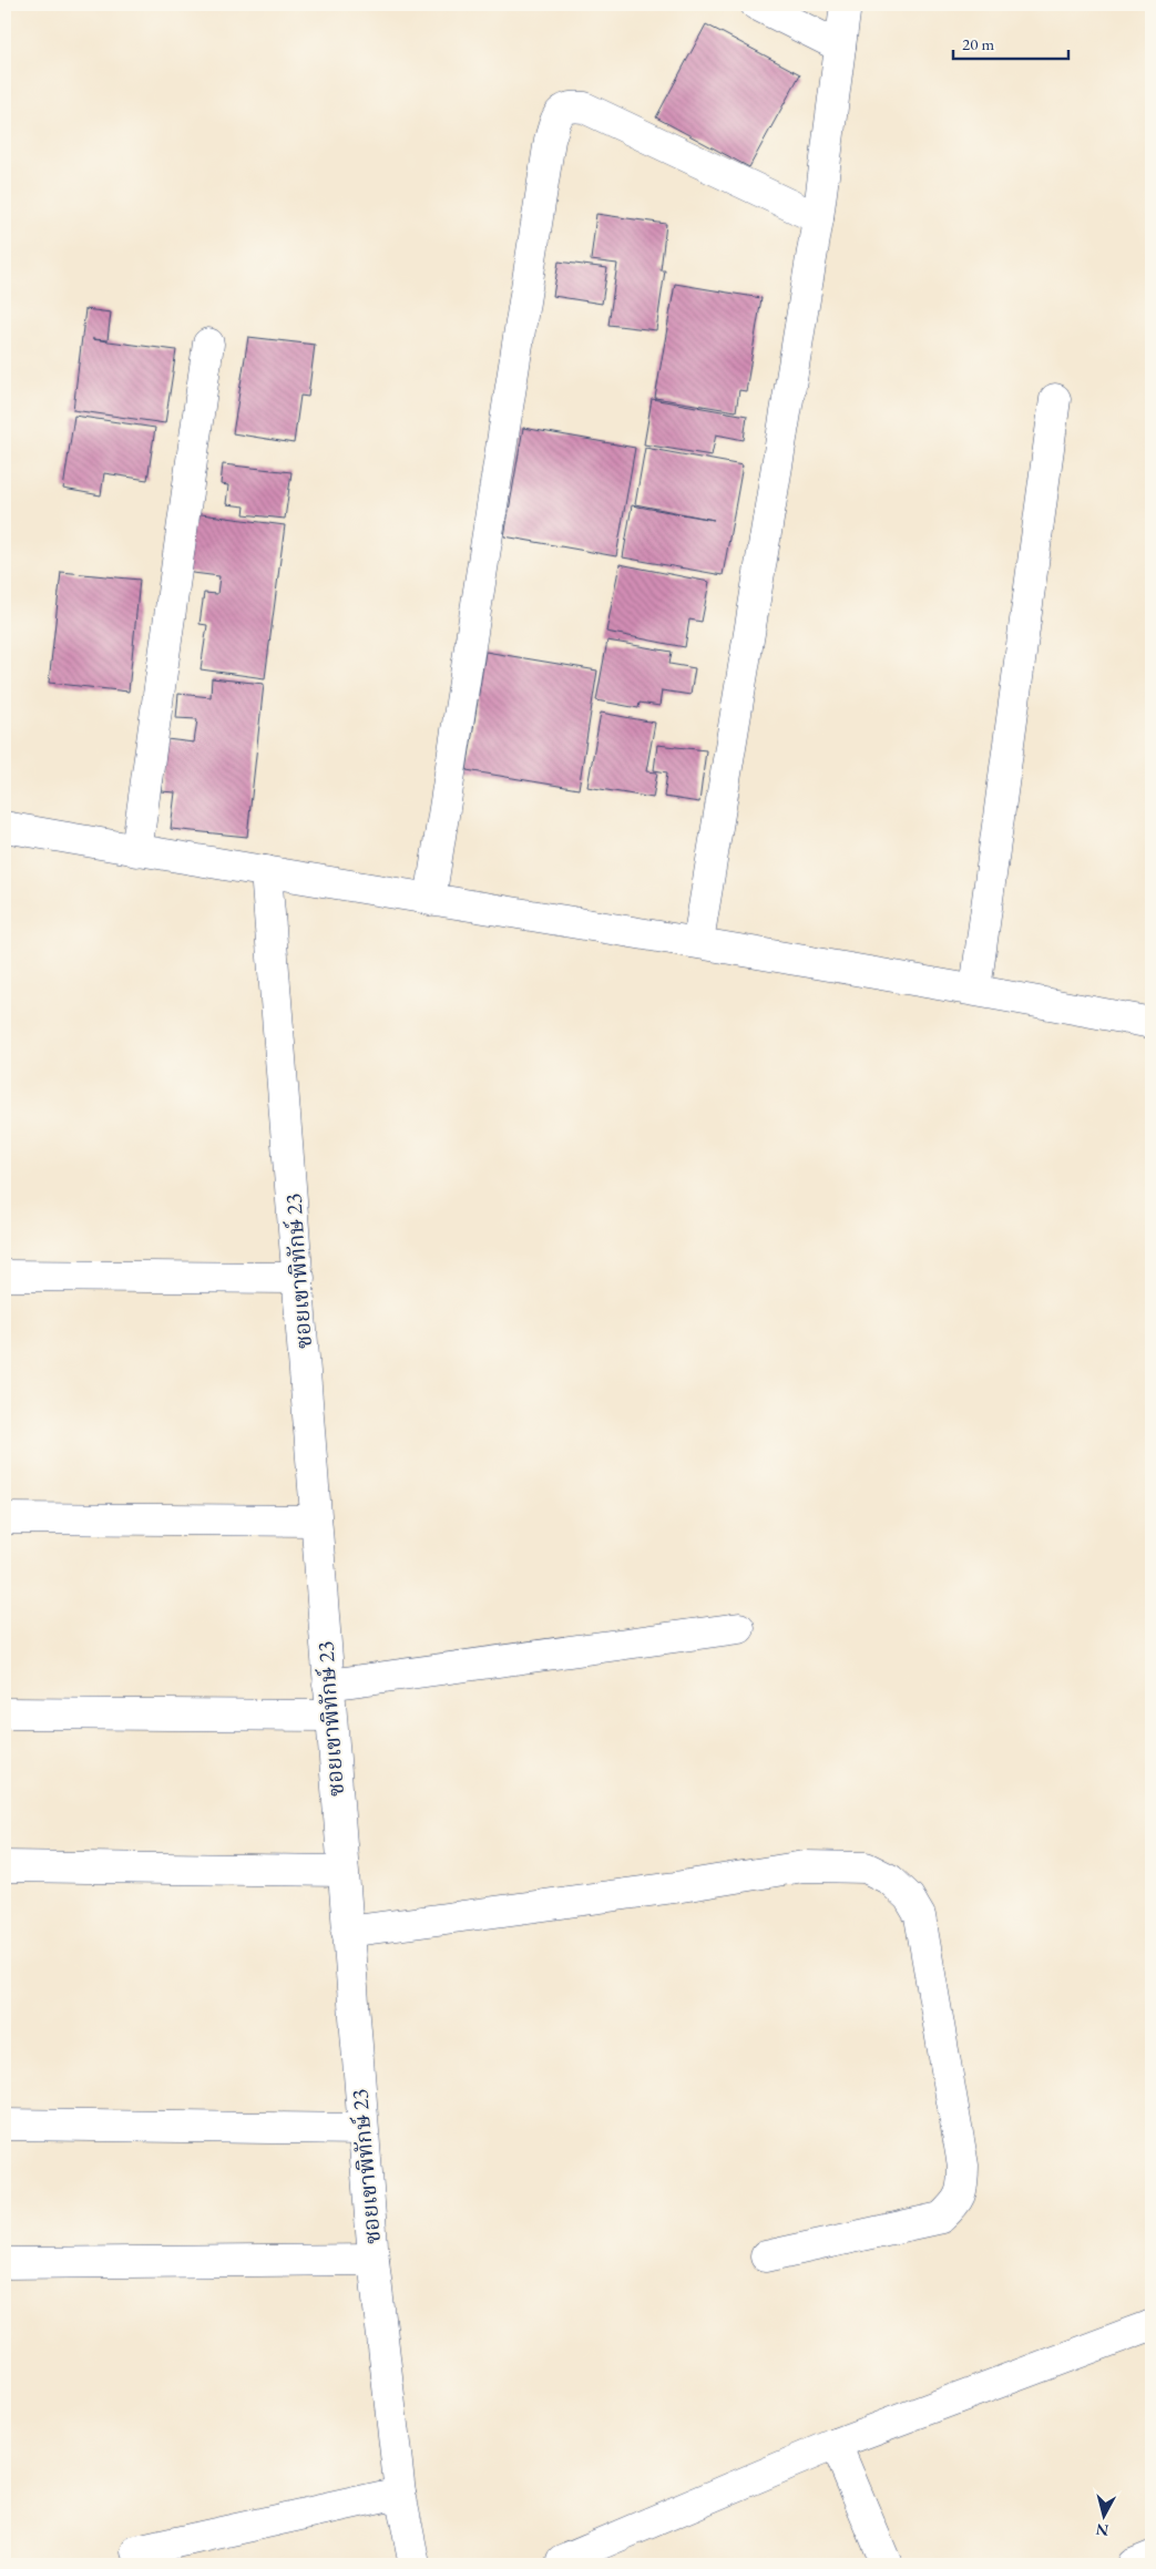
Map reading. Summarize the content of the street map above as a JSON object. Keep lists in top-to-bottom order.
{
  "streets": {
    "street": ["ซอยเขาพิทักษ์ 23"]
  },
  "scale_bar": "20 m",
  "north": "bottom"
}
